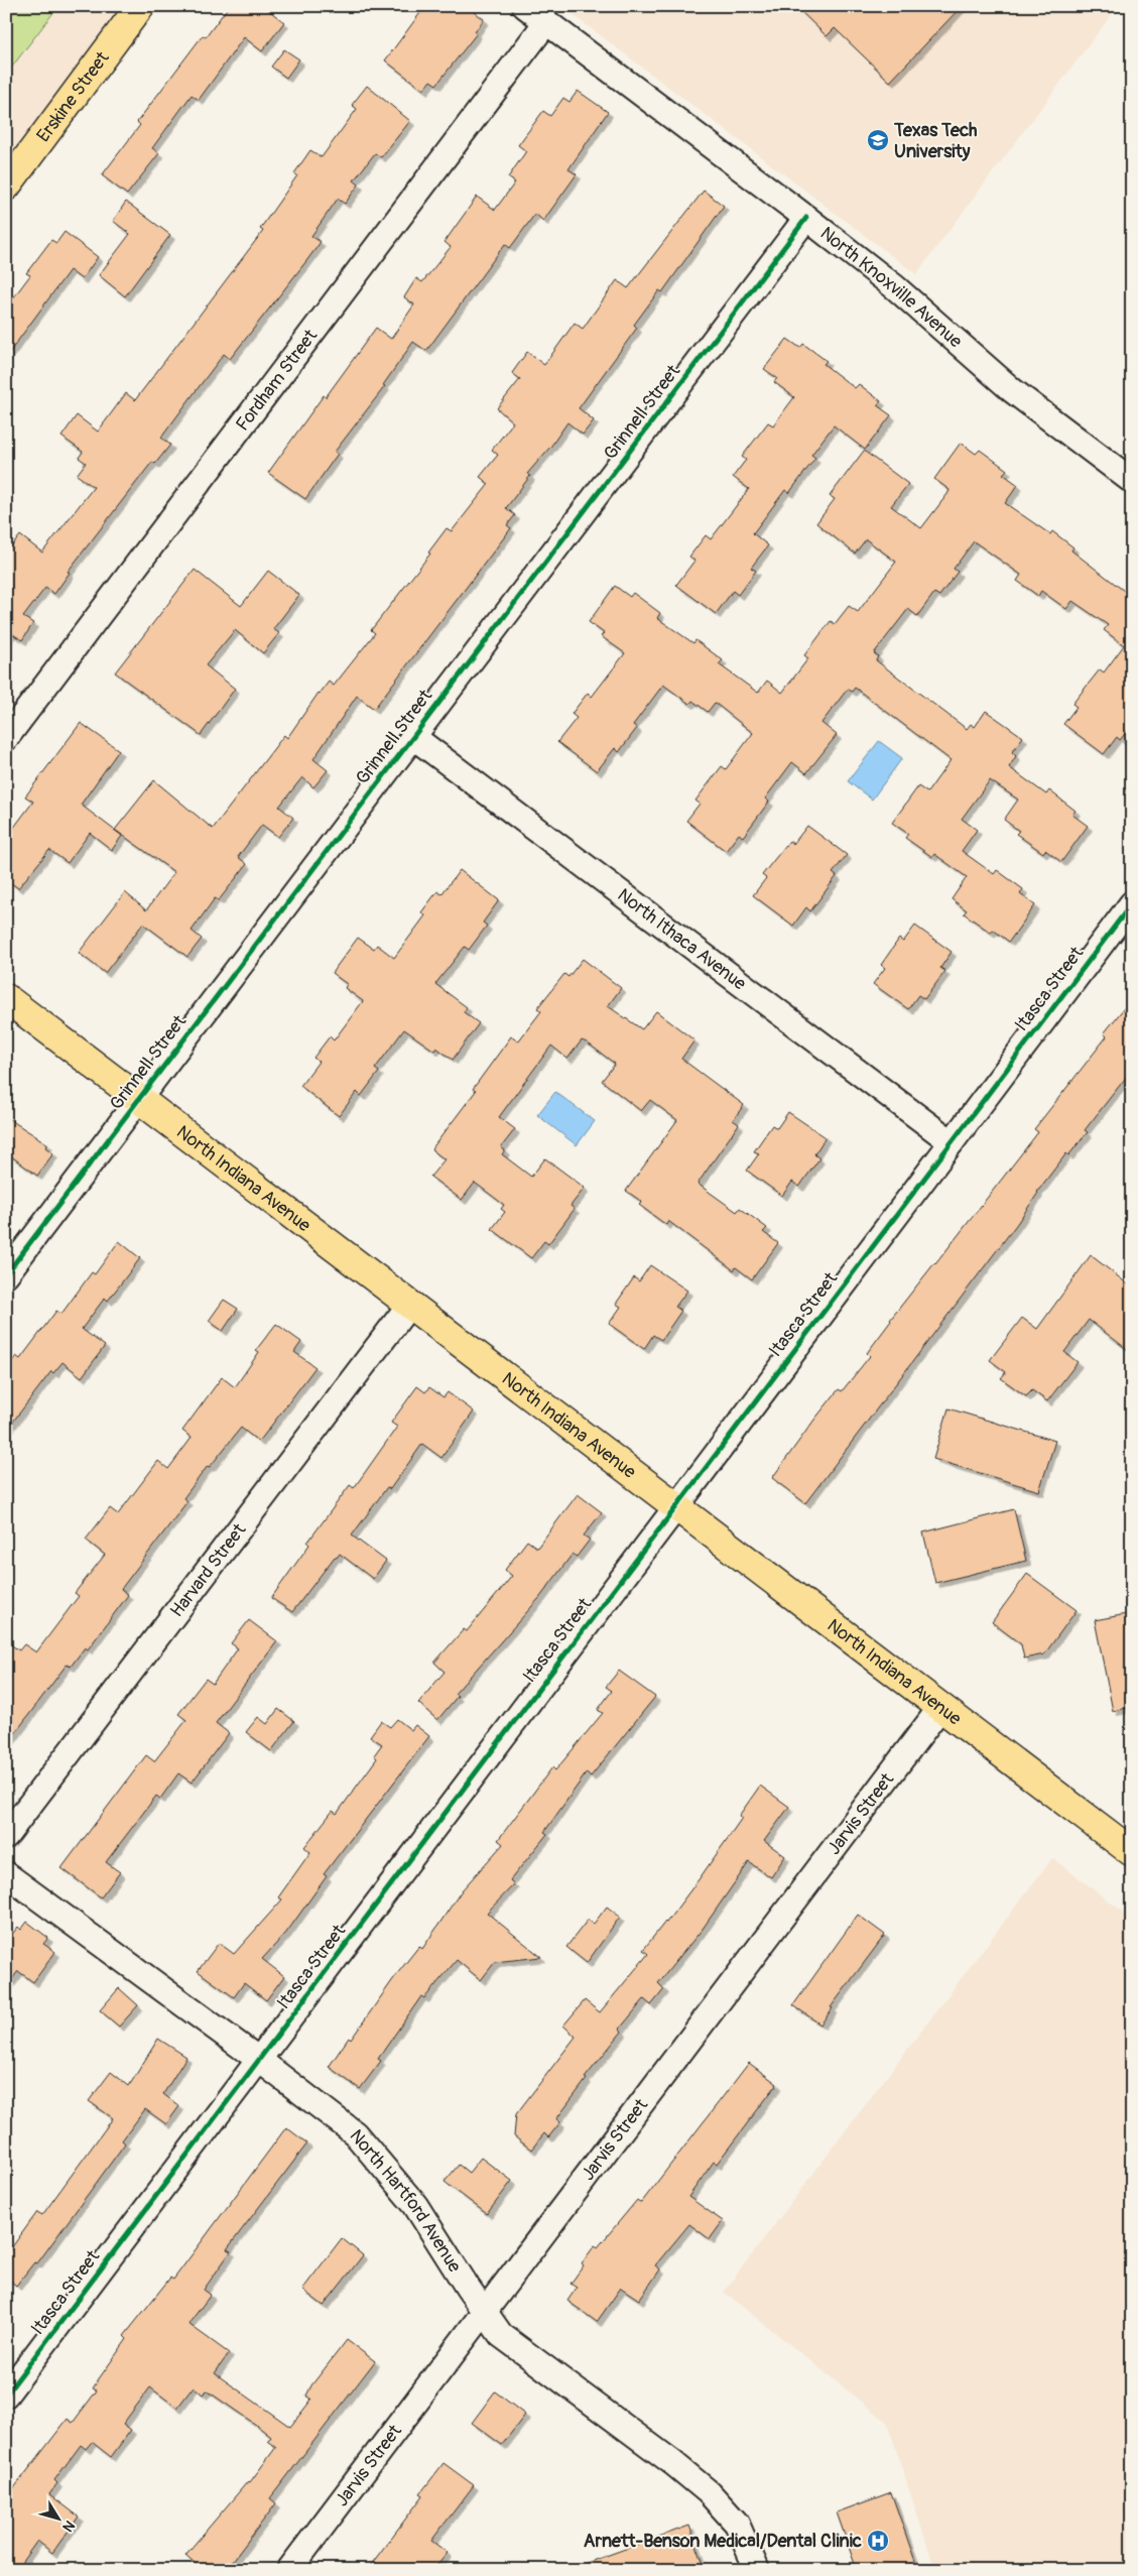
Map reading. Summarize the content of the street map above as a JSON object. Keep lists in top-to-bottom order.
{
  "streets": {
    "main road": ["Erskine Street", "North Indiana Avenue"],
    "street": [
      "North Knoxville Avenue",
      "Fordham Street",
      "Grinnell Street",
      "North Ithaca Avenue",
      "Itasca Street",
      "Harvard Street",
      "Jarvis Street",
      "North Hartford Avenue"
    ]
  },
  "crossings": [
    ["North Knoxville Avenue", "Fordham Street"],
    ["North Knoxville Avenue", "Grinnell Street"],
    ["Grinnell Street", "North Ithaca Avenue"],
    ["Grinnell Street", "North Indiana Avenue"],
    ["North Ithaca Avenue", "Itasca Street"],
    ["Itasca Street", "North Indiana Avenue"],
    ["Itasca Street", "North Hartford Avenue"],
    ["North Indiana Avenue", "Harvard Street"],
    ["North Indiana Avenue", "Jarvis Street"],
    ["Jarvis Street", "North Hartford Avenue"]
  ],
  "places": {
    "school or university": ["Texas Tech University"],
    "hospital": ["Arnett-Benson Medical/Dental Clinic"]
  },
  "north": "bottom right"
}
